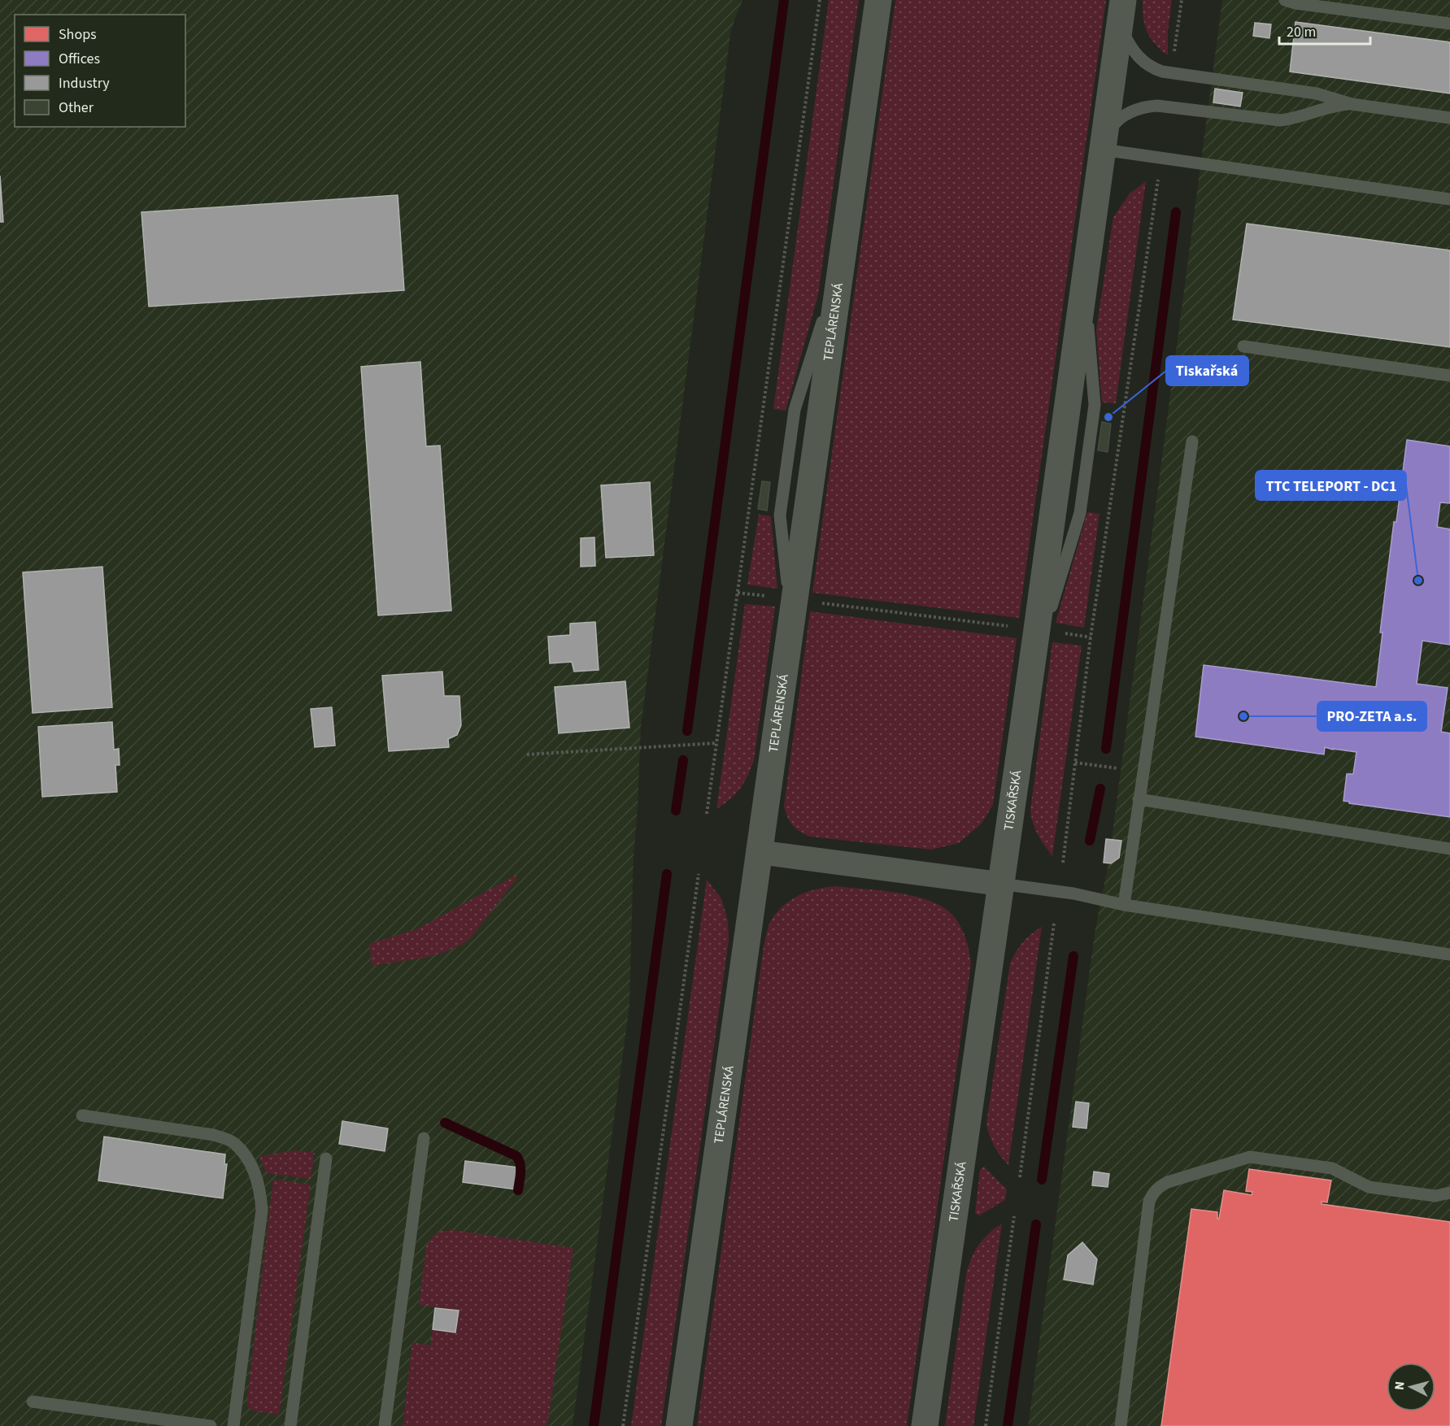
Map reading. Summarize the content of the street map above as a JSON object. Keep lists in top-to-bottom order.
{
  "streets": {
    "street": ["TEPLÁRENSKÁ", "TISKAŘSKÁ"]
  },
  "places": ["Tiskařská", "TTC TELEPORT - DC1", "PRO-ZETA a.s."],
  "legend": [
    "Shops",
    "Offices",
    "Industry",
    "Other"
  ],
  "scale_bar": "20 m",
  "north": "left"
}
